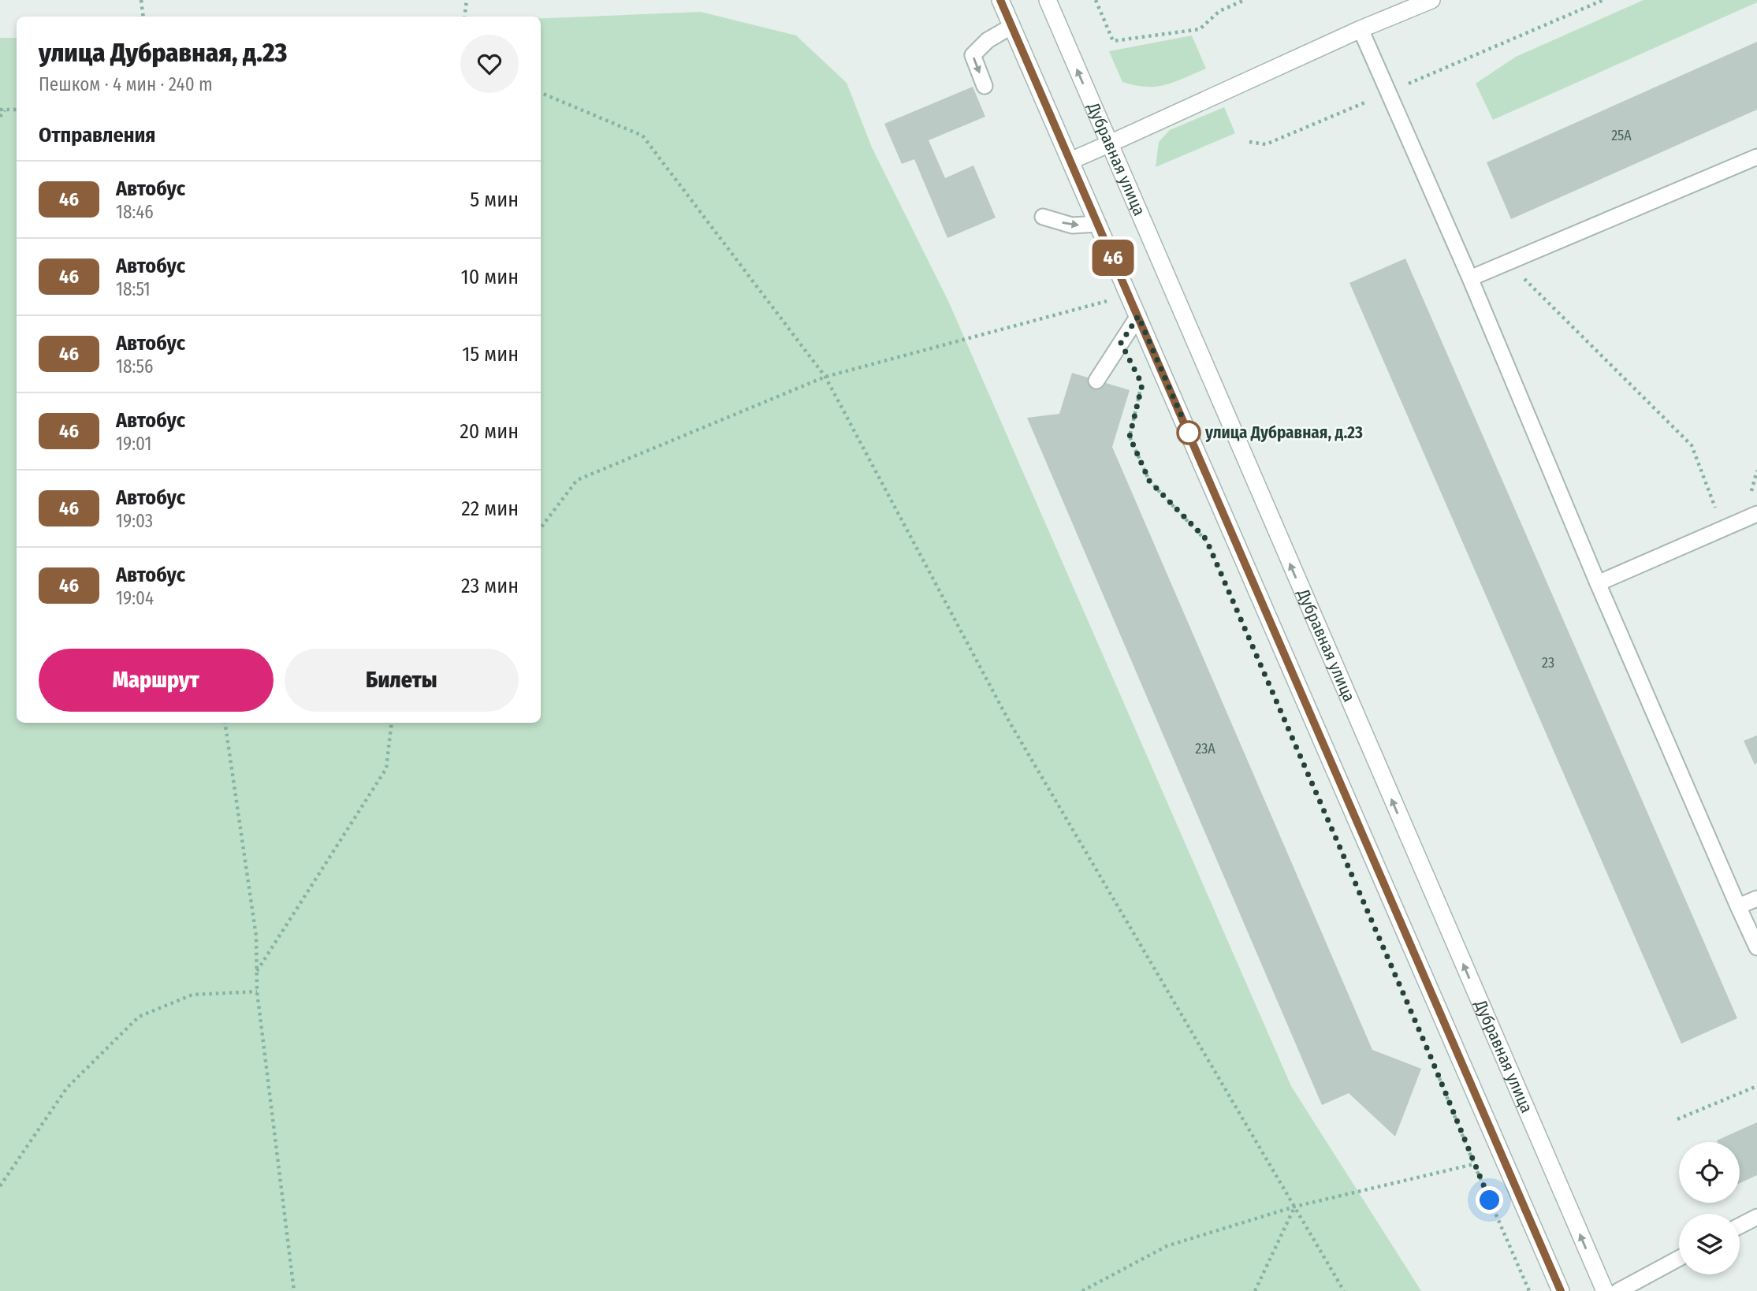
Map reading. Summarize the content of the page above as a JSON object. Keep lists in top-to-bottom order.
{
  "streets": {
    "street": ["Дубравная улица"]
  },
  "places": ["улица Дубравная, д.23"],
  "lines": ["bus line 46"],
  "house_numbers": ["25А", "23", "23А"],
  "page": {
    "on_map": "46",
    "heading": [
      ["улица Дубравная, д.23", "Пешком · 4 мин · 240 m"],
      "Отправления"
    ],
    "list": [
      {
        "mark": "46",
        "name": "Автобус",
        "note": "18:46",
        "value": "5 мин"
      },
      {
        "mark": "46",
        "name": "Автобус",
        "note": "18:51",
        "value": "10 мин"
      },
      {
        "mark": "46",
        "name": "Автобус",
        "note": "18:56",
        "value": "15 мин"
      },
      {
        "mark": "46",
        "name": "Автобус",
        "note": "19:01",
        "value": "20 мин"
      },
      {
        "mark": "46",
        "name": "Автобус",
        "note": "19:03",
        "value": "22 мин"
      },
      {
        "mark": "46",
        "name": "Автобус",
        "note": "19:04",
        "value": "23 мин"
      }
    ],
    "buttons": ["Маршрут", "Билеты"]
  }
}
